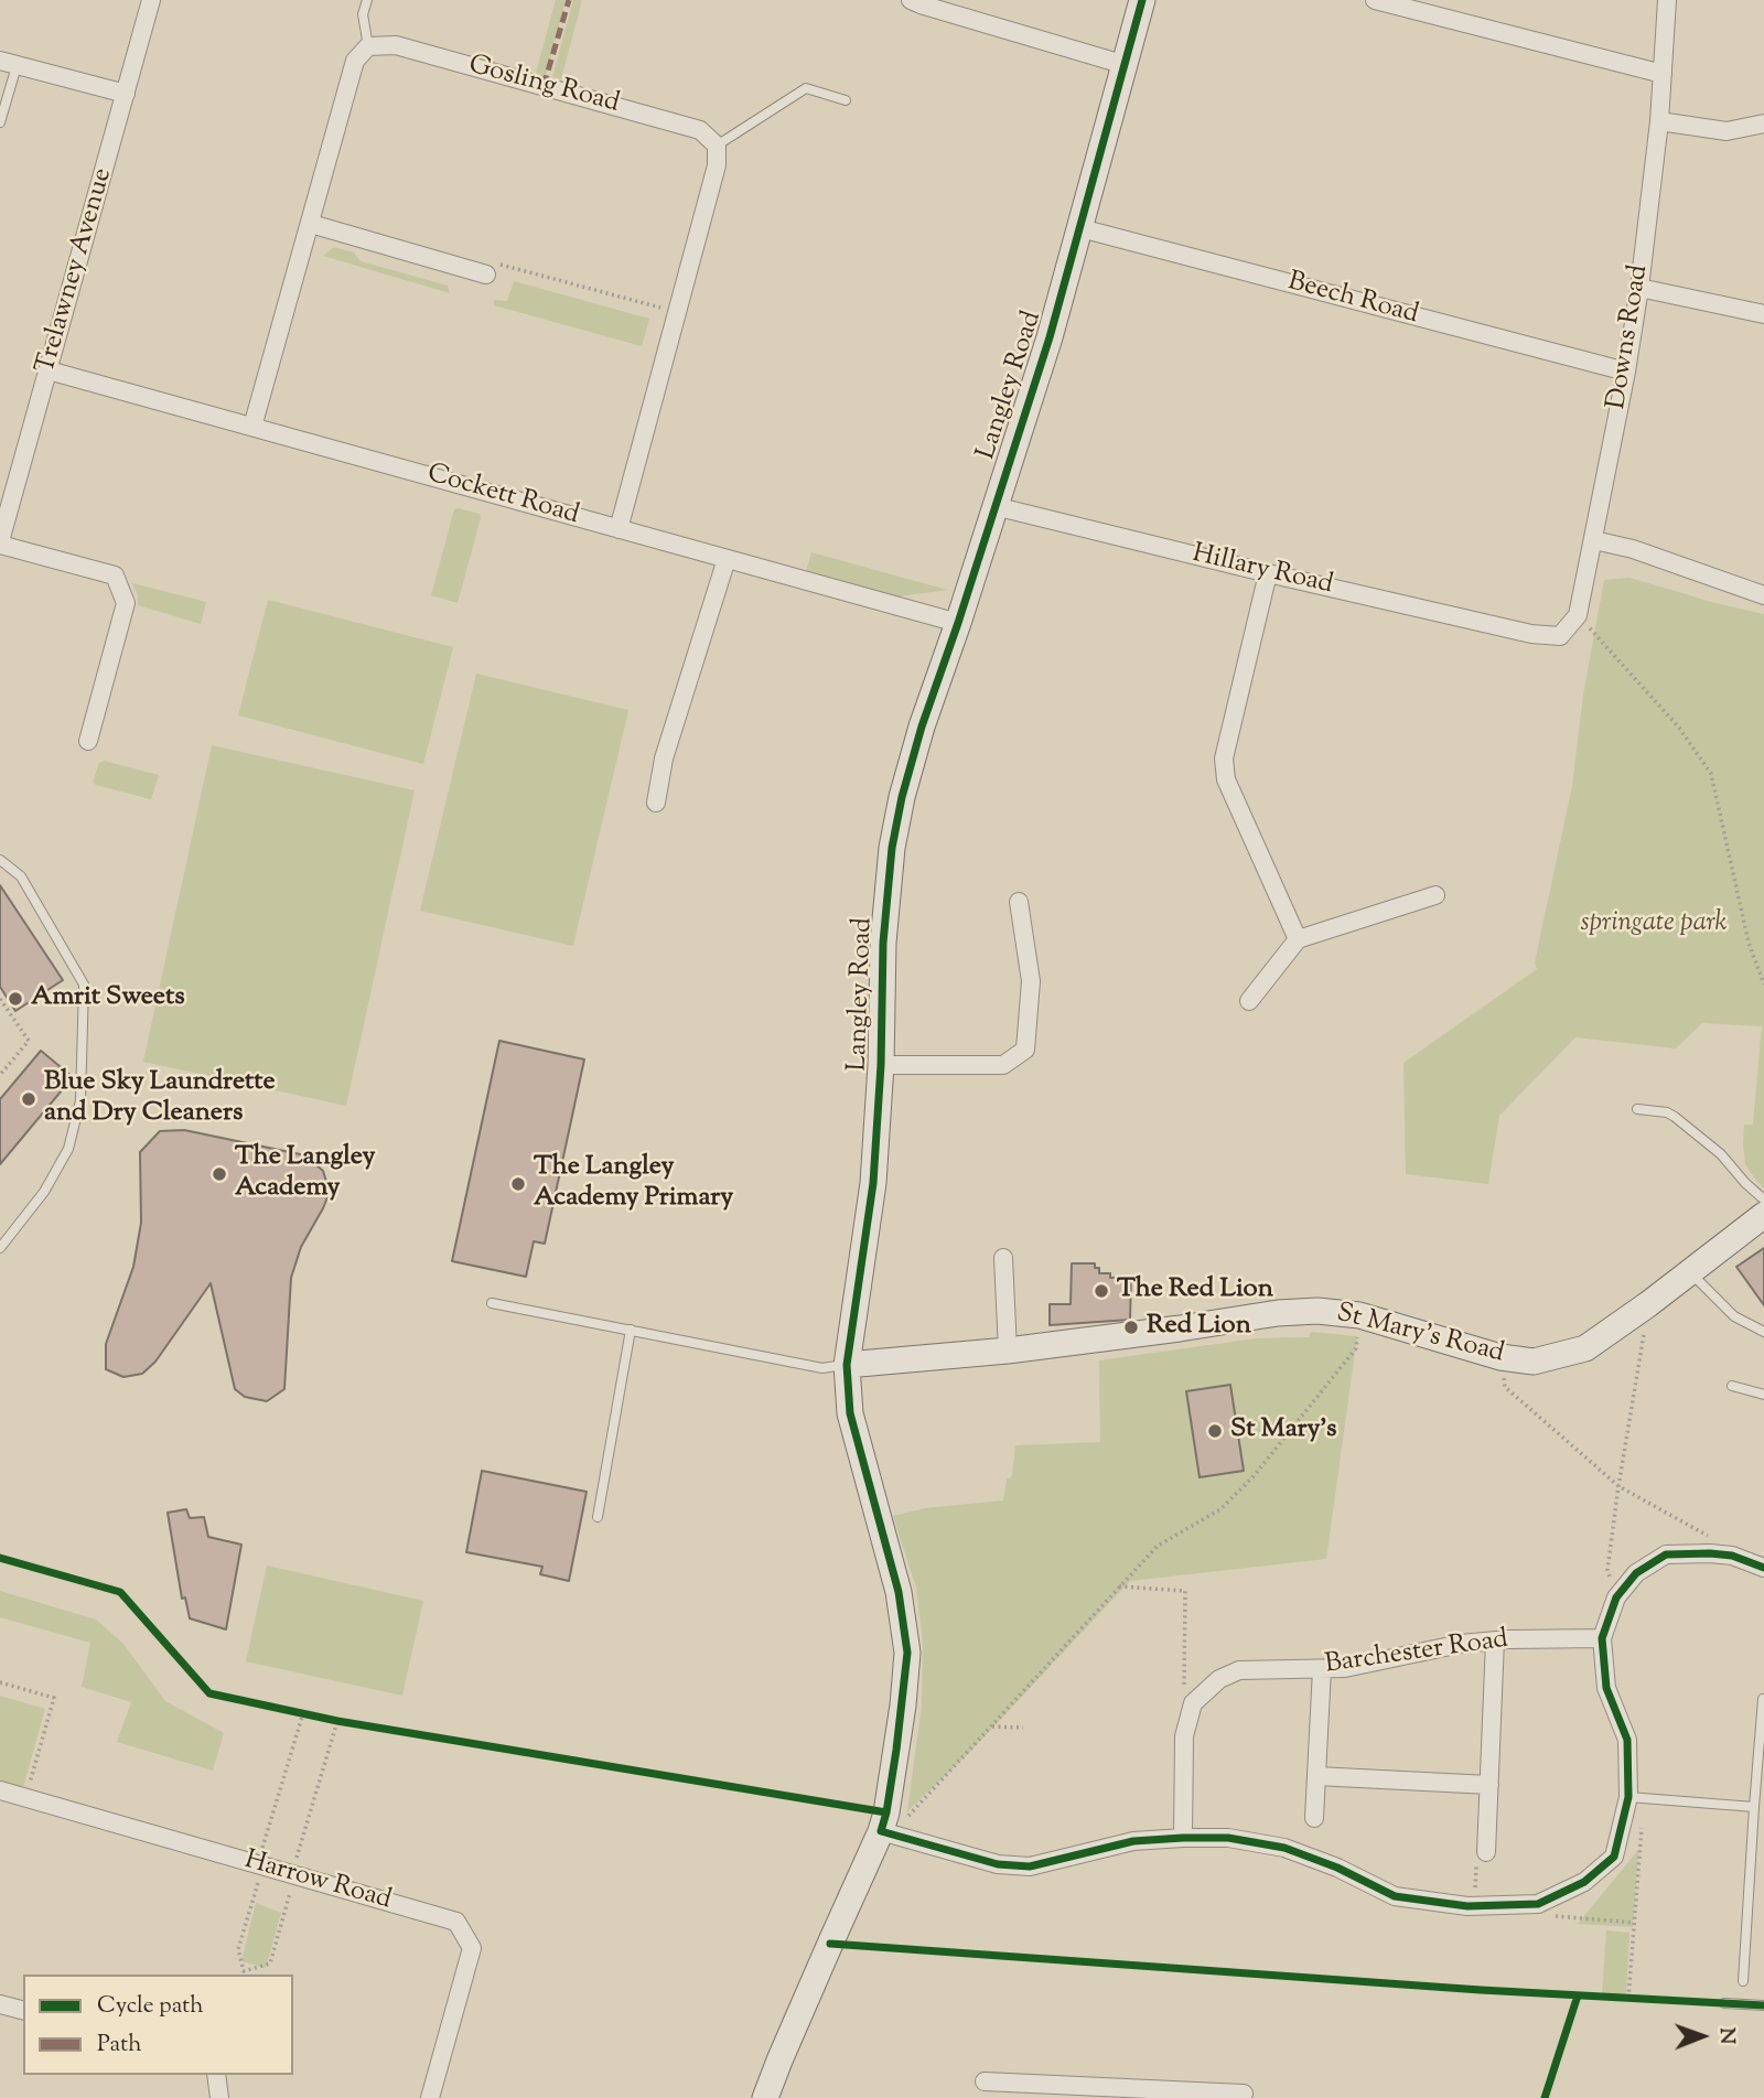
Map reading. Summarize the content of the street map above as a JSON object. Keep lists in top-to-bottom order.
{
  "streets": {
    "street": [
      "Gosling Road",
      "Trelawney Avenue",
      "Beech Road",
      "Downs Road",
      "Langley Road",
      "Cockett Road",
      "Hillary Road",
      "St Mary's Road",
      "Barchester Road",
      "Harrow Road"
    ]
  },
  "crossings": [
    ["Trelawney Avenue", "Cockett Road"],
    ["Beech Road", "Downs Road"],
    ["Beech Road", "Langley Road"],
    ["Downs Road", "Hillary Road"],
    ["Langley Road", "Cockett Road"],
    ["Langley Road", "Hillary Road"],
    ["Langley Road", "St Mary's Road"]
  ],
  "parks": ["springate park"],
  "places": [
    "Amrit Sweets",
    "Blue Sky Laundrette and Dry Cleaners",
    "The Langley Academy",
    "The Langley Academy Primary",
    "The Red Lion",
    "Red Lion",
    "St Mary's"
  ],
  "legend": ["Cycle path", "Path"],
  "north": "right"
}
